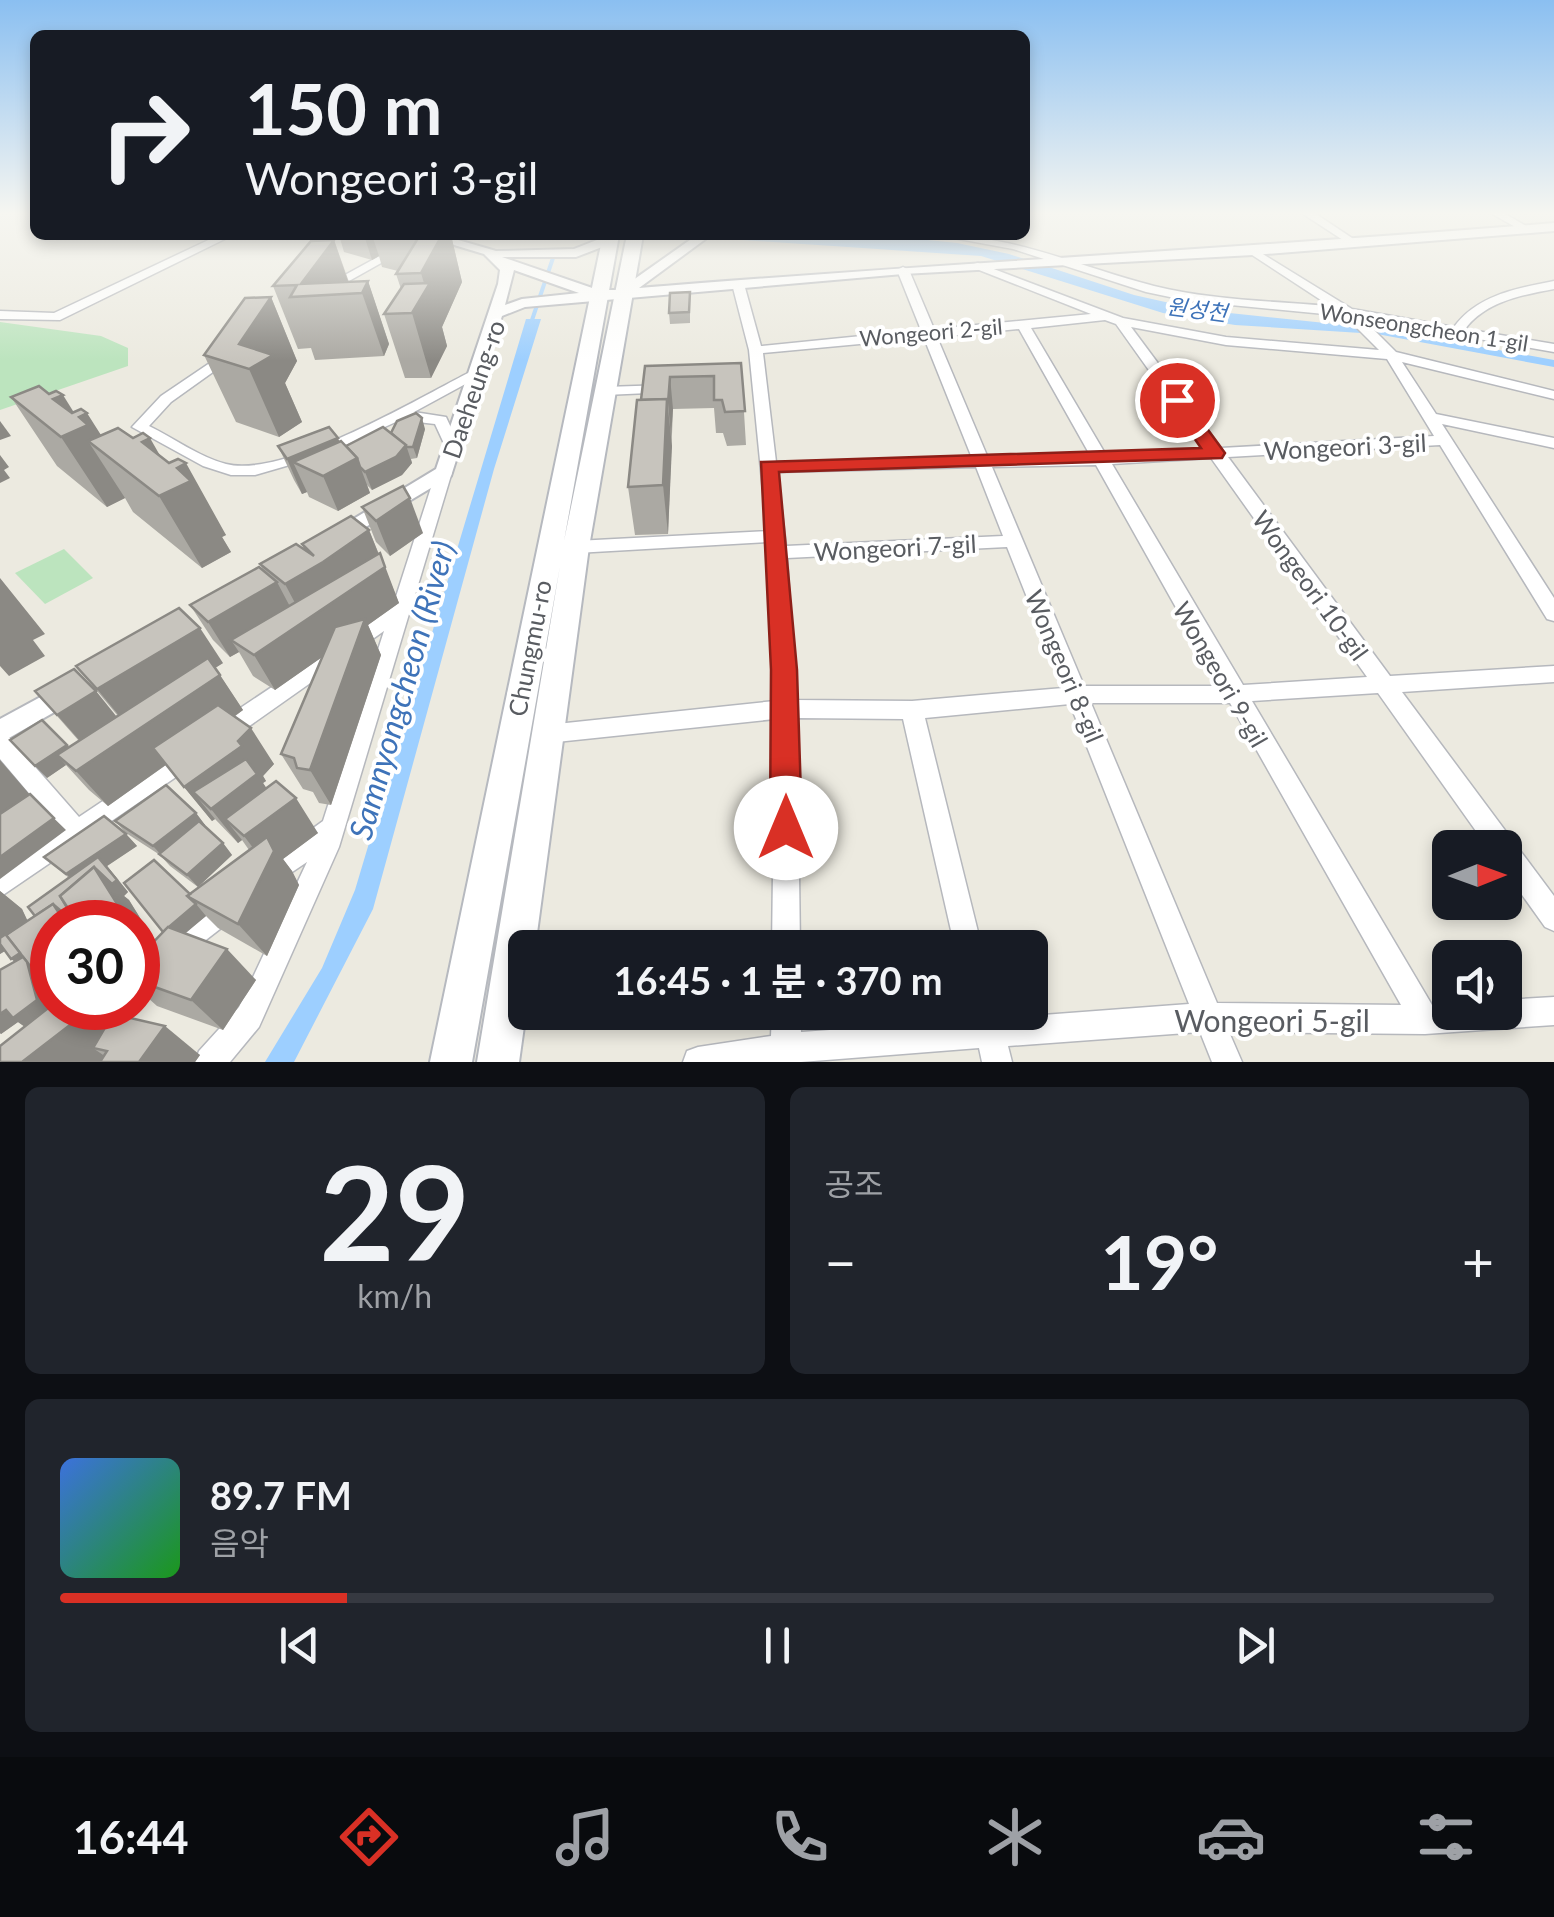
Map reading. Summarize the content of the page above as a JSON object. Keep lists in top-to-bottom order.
{
  "streets": {
    "main road": ["Chungmu-ro"],
    "street": [
      "Wonseongcheon 1-gil",
      "Wongeori 2-gil",
      "Daeheung-ro",
      "Wongeori 3-gil",
      "Wongeori 7-gil",
      "Wongeori 10-gil",
      "Wongeori 8-gil",
      "Wongeori 9-gil",
      "Wongeori 5-gil"
    ]
  },
  "crossings": [
    ["Wongeori 2-gil", "Wongeori 7-gil"],
    ["Wongeori 2-gil", "Wongeori 10-gil"],
    ["Wongeori 2-gil", "Wongeori 8-gil"],
    ["Wongeori 2-gil", "Wongeori 9-gil"],
    ["Daeheung-ro", "Chungmu-ro"],
    ["Wongeori 3-gil", "Wongeori 7-gil"],
    ["Wongeori 3-gil", "Wongeori 10-gil"],
    ["Wongeori 3-gil", "Wongeori 8-gil"],
    ["Wongeori 3-gil", "Wongeori 9-gil"],
    ["Wongeori 7-gil", "Wongeori 8-gil"],
    ["Wongeori 8-gil", "Wongeori 5-gil"],
    ["Wongeori 9-gil", "Wongeori 5-gil"]
  ],
  "water": ["원성천", "Samnyongcheon (River)"],
  "north": "right",
  "page": {
    "turn": ["150 m", "Wongeori 3-gil"],
    "limit": "30",
    "trip": "16:45 · 1 분 · 370 m",
    "tile": [
      ["29", "km/h"],
      "공조"
    ],
    "heat": ["−", "19°", "+"],
    "song": ["89.7 FM", "음악"],
    "tabs": "16:44"
  }
}
